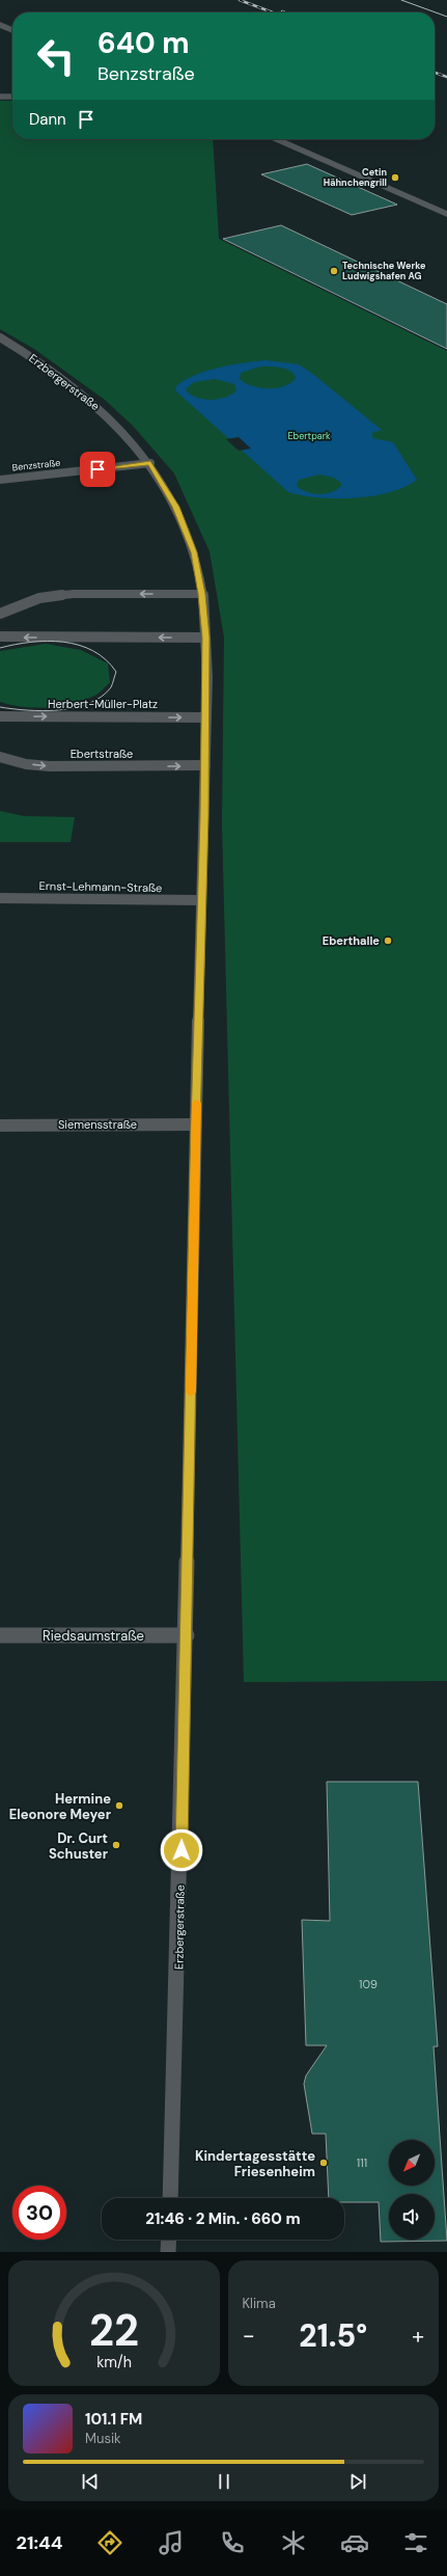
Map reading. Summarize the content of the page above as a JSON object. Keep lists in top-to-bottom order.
{
  "streets": {
    "street": [
      "Erzbergerstraße",
      "Benzstraße",
      "Herbert-Müller-Platz",
      "Ebertstraße",
      "Ernst-Lehmann-Straße",
      "Siemensstraße",
      "Riedsaumstraße"
    ]
  },
  "crossings": [
    ["Erzbergerstraße", "Benzstraße"],
    ["Erzbergerstraße", "Herbert-Müller-Platz"],
    ["Erzbergerstraße", "Ebertstraße"],
    ["Erzbergerstraße", "Ernst-Lehmann-Straße"],
    ["Erzbergerstraße", "Siemensstraße"],
    ["Erzbergerstraße", "Riedsaumstraße"]
  ],
  "one_way": ["Ebertstraße"],
  "parks": ["Ebertpark"],
  "places": [
    "Cetin Hähnchengrill",
    "Technische Werke Ludwigshafen AG",
    "Eberthalle",
    "Hermine Eleonore Meyer",
    "Dr. Curt Schuster",
    "Kindertagesstätte Friesenheim"
  ],
  "house_numbers": ["109", "111"],
  "north": "bottom left",
  "page": {
    "turn": ["640 m", "Benzstraße"],
    "then": "Dann",
    "limit": "30",
    "trip": "21:46 · 2 Min. · 660 m",
    "tile": "Klima",
    "heat": ["−", "21.5°", "+"],
    "song": ["101.1 FM", "Musik"],
    "tabs": "21:44",
    "gauge": ["22", "km/h"]
  }
}
